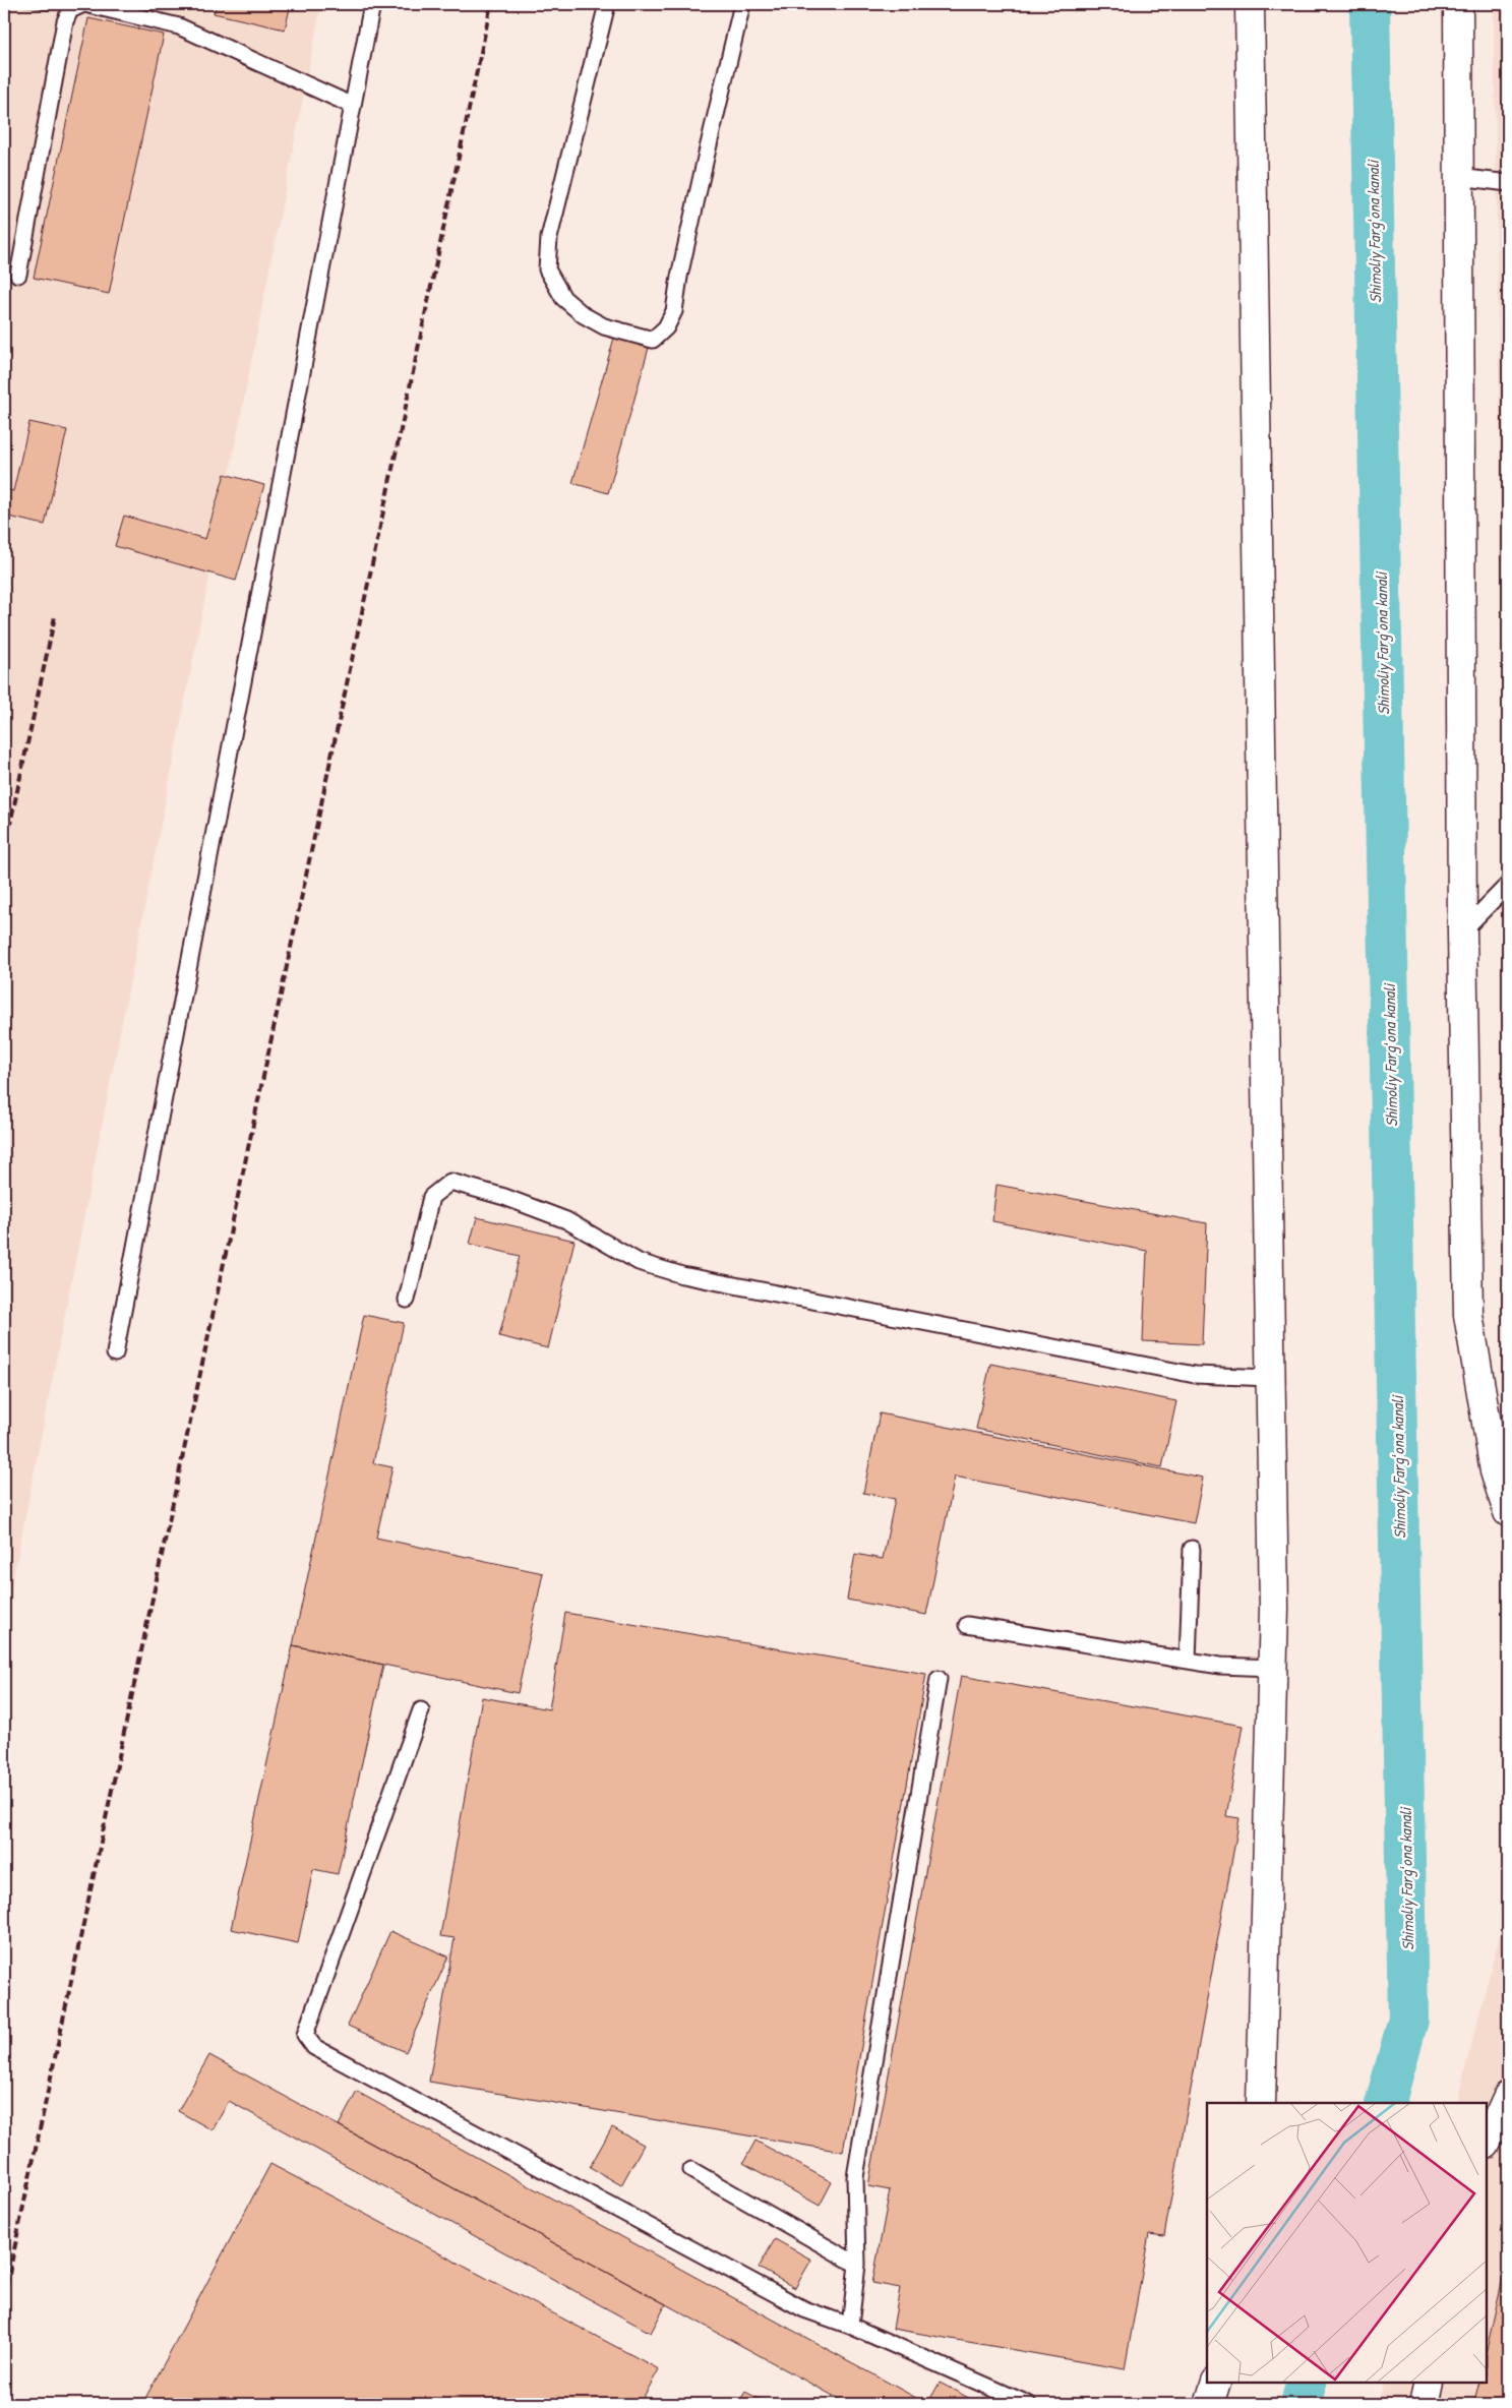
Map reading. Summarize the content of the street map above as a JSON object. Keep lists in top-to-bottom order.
{
  "water": ["Shimoliy Fargʻona kanali"]
}
